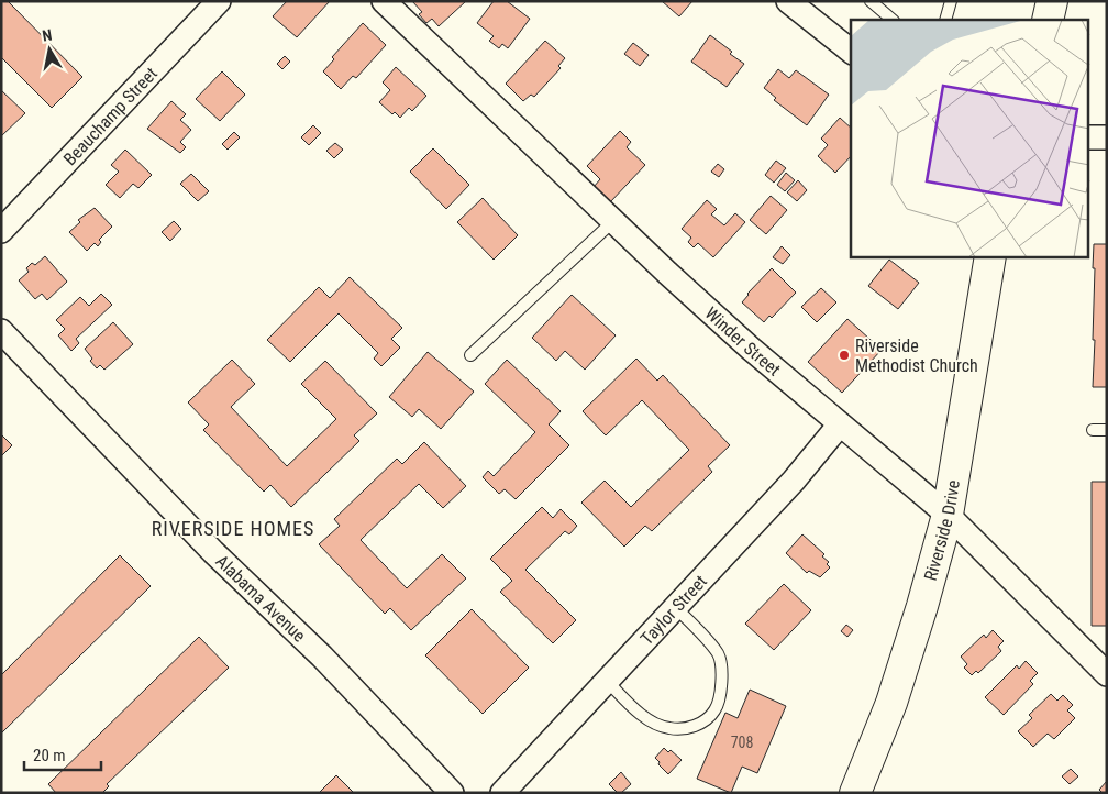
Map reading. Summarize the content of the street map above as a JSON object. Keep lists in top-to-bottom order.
{
  "streets": {
    "street": [
      "Beauchamp Street",
      "Winder Street",
      "Riverside Drive",
      "Alabama Avenue",
      "Taylor Street"
    ]
  },
  "crossings": [
    ["Winder Street", "Riverside Drive"],
    ["Winder Street", "Taylor Street"]
  ],
  "districts": ["RIVERSIDE HOMES"],
  "places": ["Riverside Methodist Church"],
  "house_numbers": ["708"],
  "scale_bar": "20 m",
  "north": "top"
}
